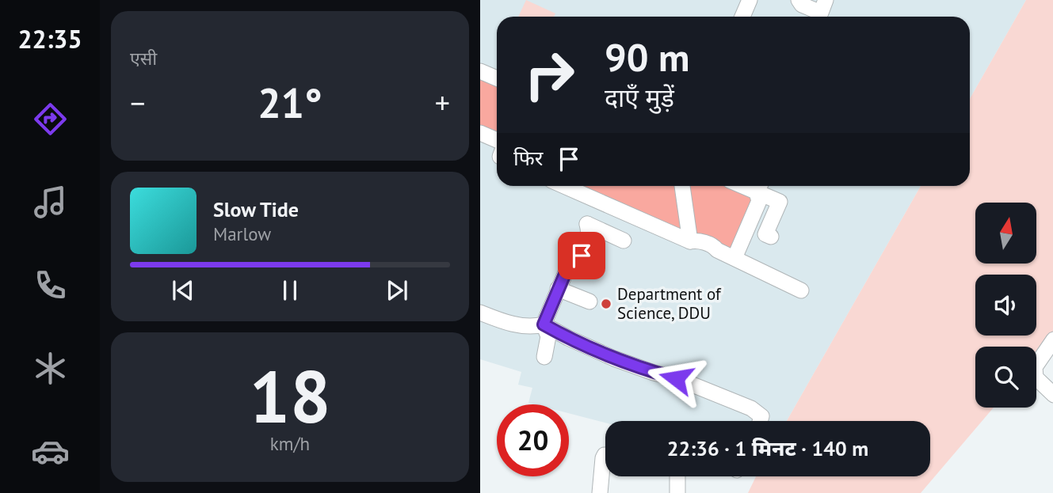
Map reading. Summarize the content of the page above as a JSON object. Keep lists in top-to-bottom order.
{
  "places": ["Department of Science, DDU"],
  "north": "top",
  "page": {
    "tabs": "22:35",
    "tile": [
      "एसी",
      ["18", "km/h"]
    ],
    "turn": ["90 m", "दाएँ मुड़ें"],
    "heat": ["−", "21°", "+"],
    "then": "फिर",
    "song": ["Slow Tide", "Marlow"],
    "limit": "20",
    "trip": "22:36 · 1 मिनट · 140 m"
  }
}
